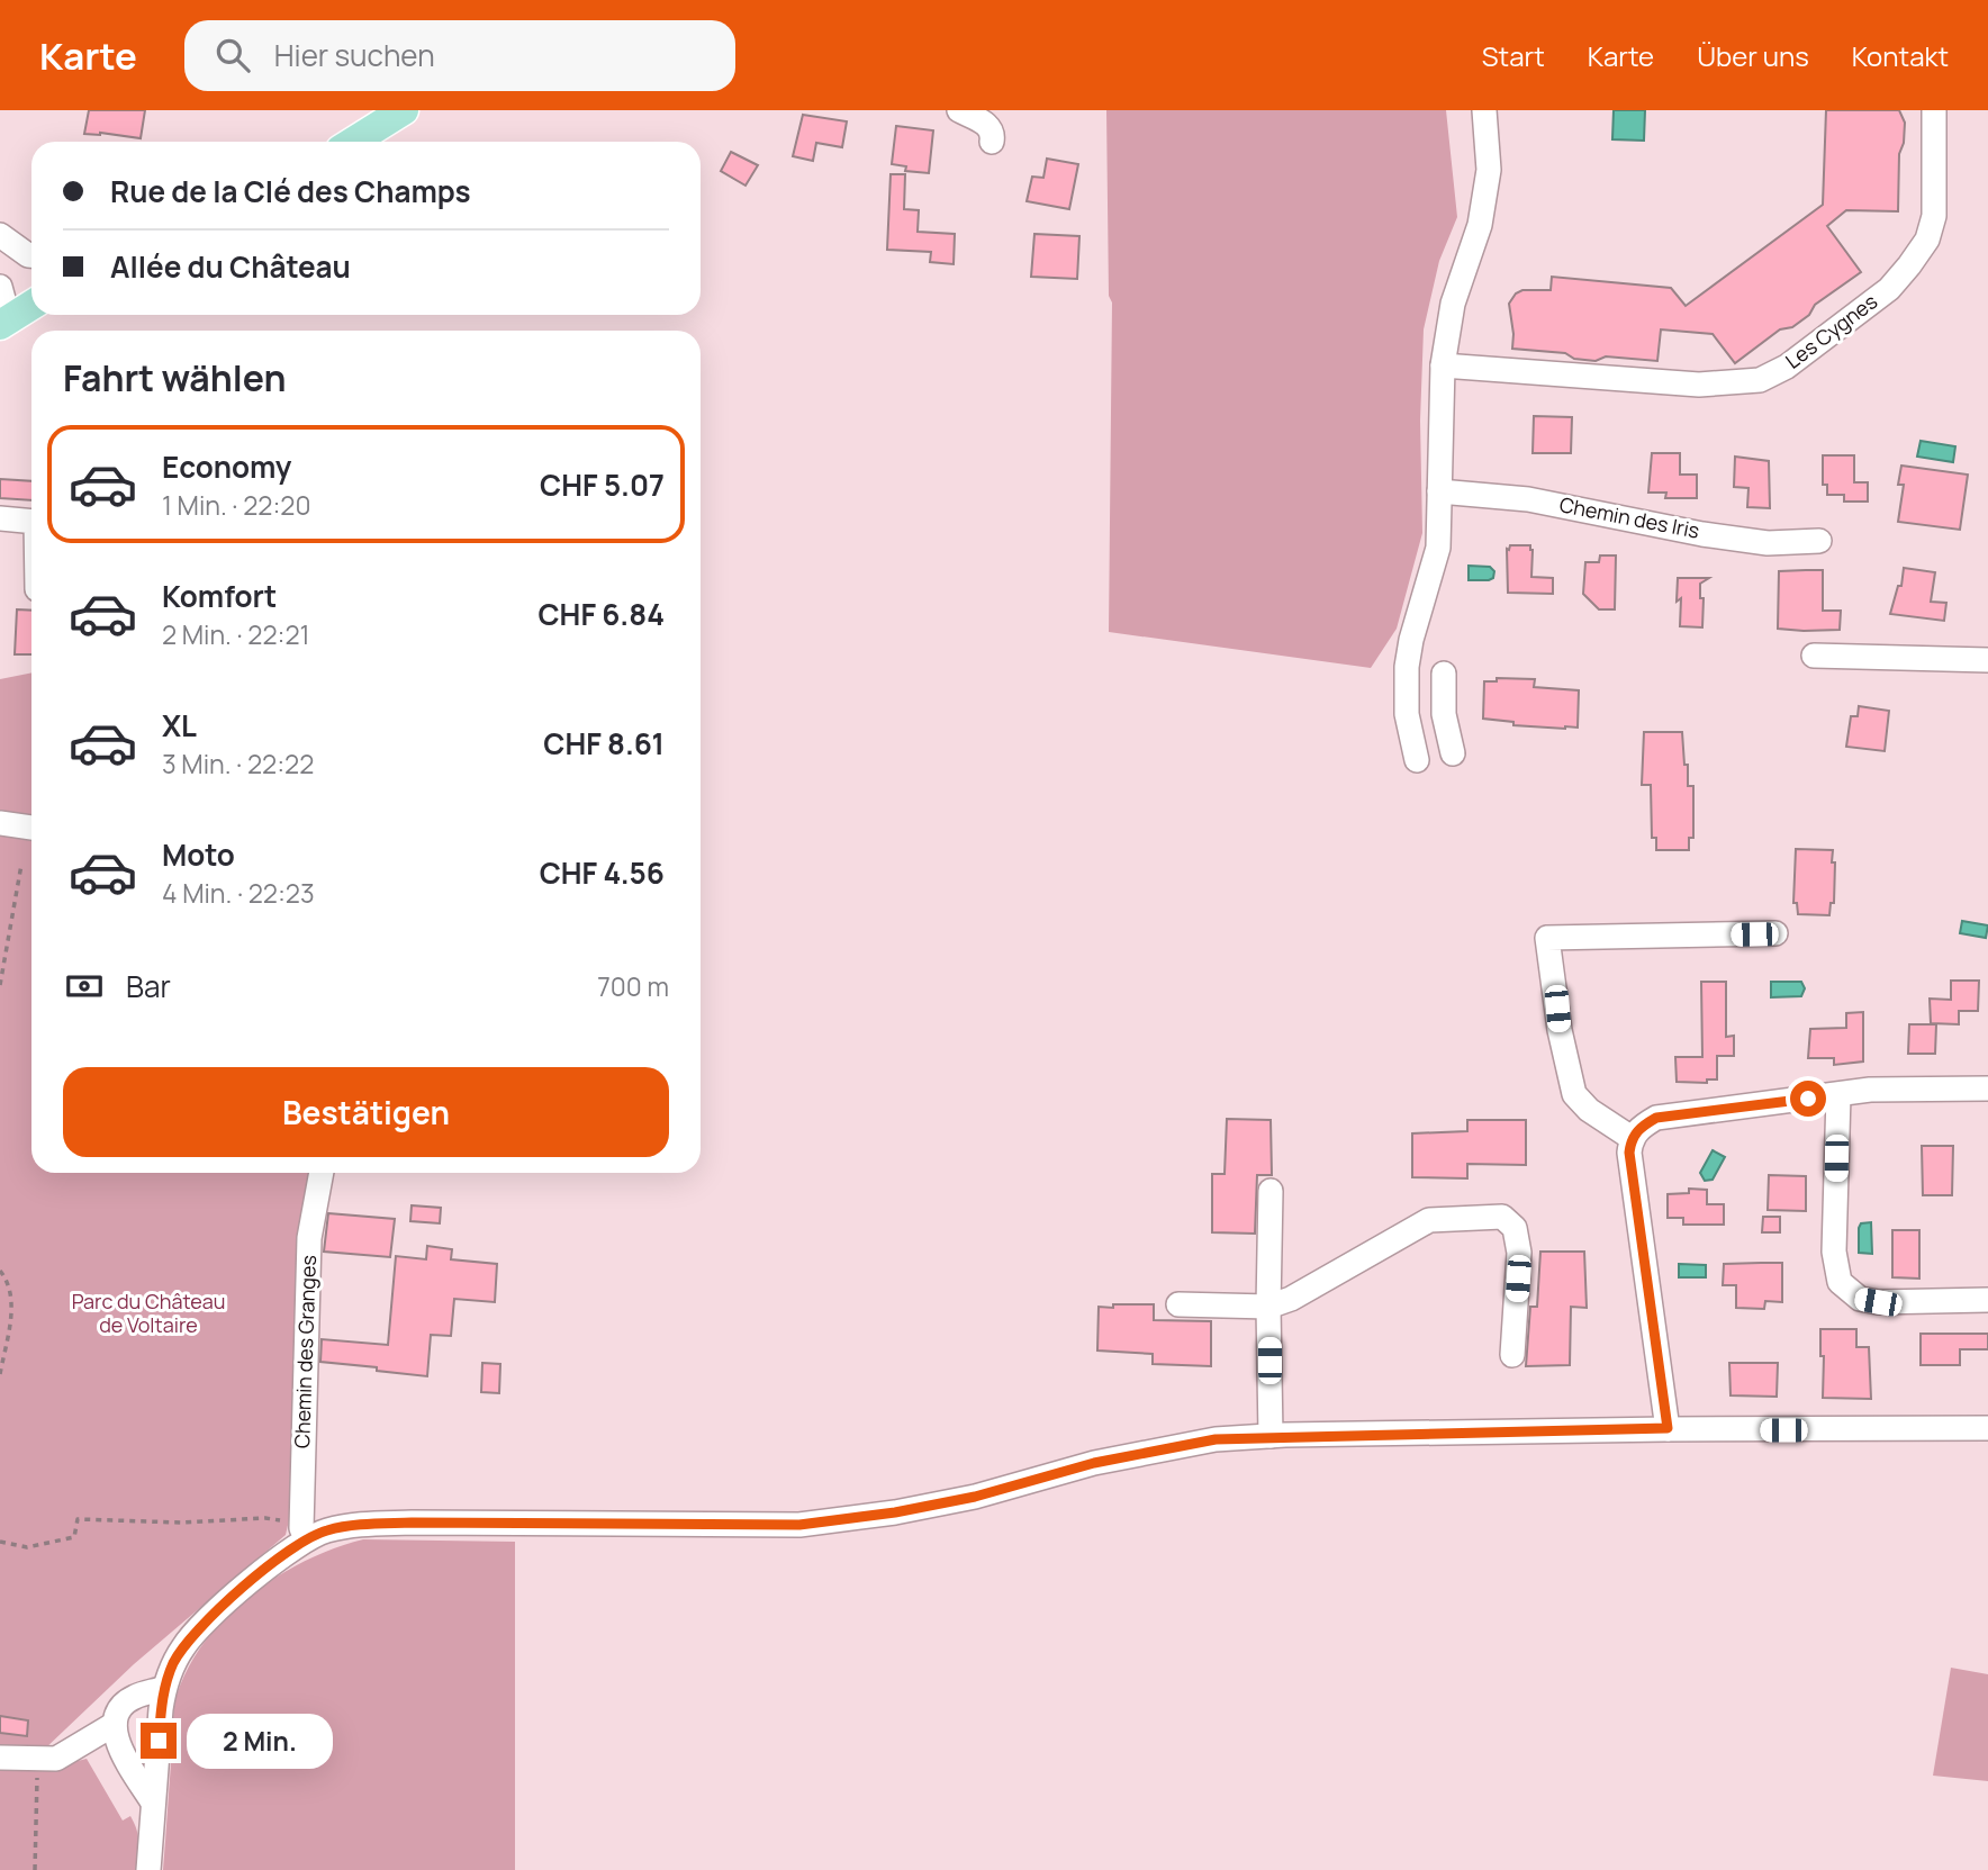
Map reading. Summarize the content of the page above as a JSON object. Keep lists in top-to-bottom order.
{
  "streets": {
    "street": ["Les Cygnes", "Chemin des Iris", "Chemin des Granges"]
  },
  "parks": ["Parc du Château de Voltaire"],
  "page": {
    "header": "Karte",
    "search": "Hier suchen",
    "nav": [
      "Start",
      "Karte",
      "Über uns",
      "Kontakt"
    ],
    "banner": ["Rue de la Clé des Champs", "Allée du Château"],
    "heading": "Fahrt wählen",
    "list": [
      {
        "name": "Economy",
        "note": "1 Min. · 22:20",
        "value": "CHF 5.07"
      },
      {
        "name": "Komfort",
        "note": "2 Min. · 22:21",
        "value": "CHF 6.84"
      },
      {
        "name": "XL",
        "note": "3 Min. · 22:22",
        "value": "CHF 8.61"
      },
      {
        "name": "Moto",
        "note": "4 Min. · 22:23",
        "value": "CHF 4.56"
      }
    ],
    "pay": ["Bar", "700 m"],
    "buttons": "Bestätigen",
    "bubble": "2 Min."
  }
}
